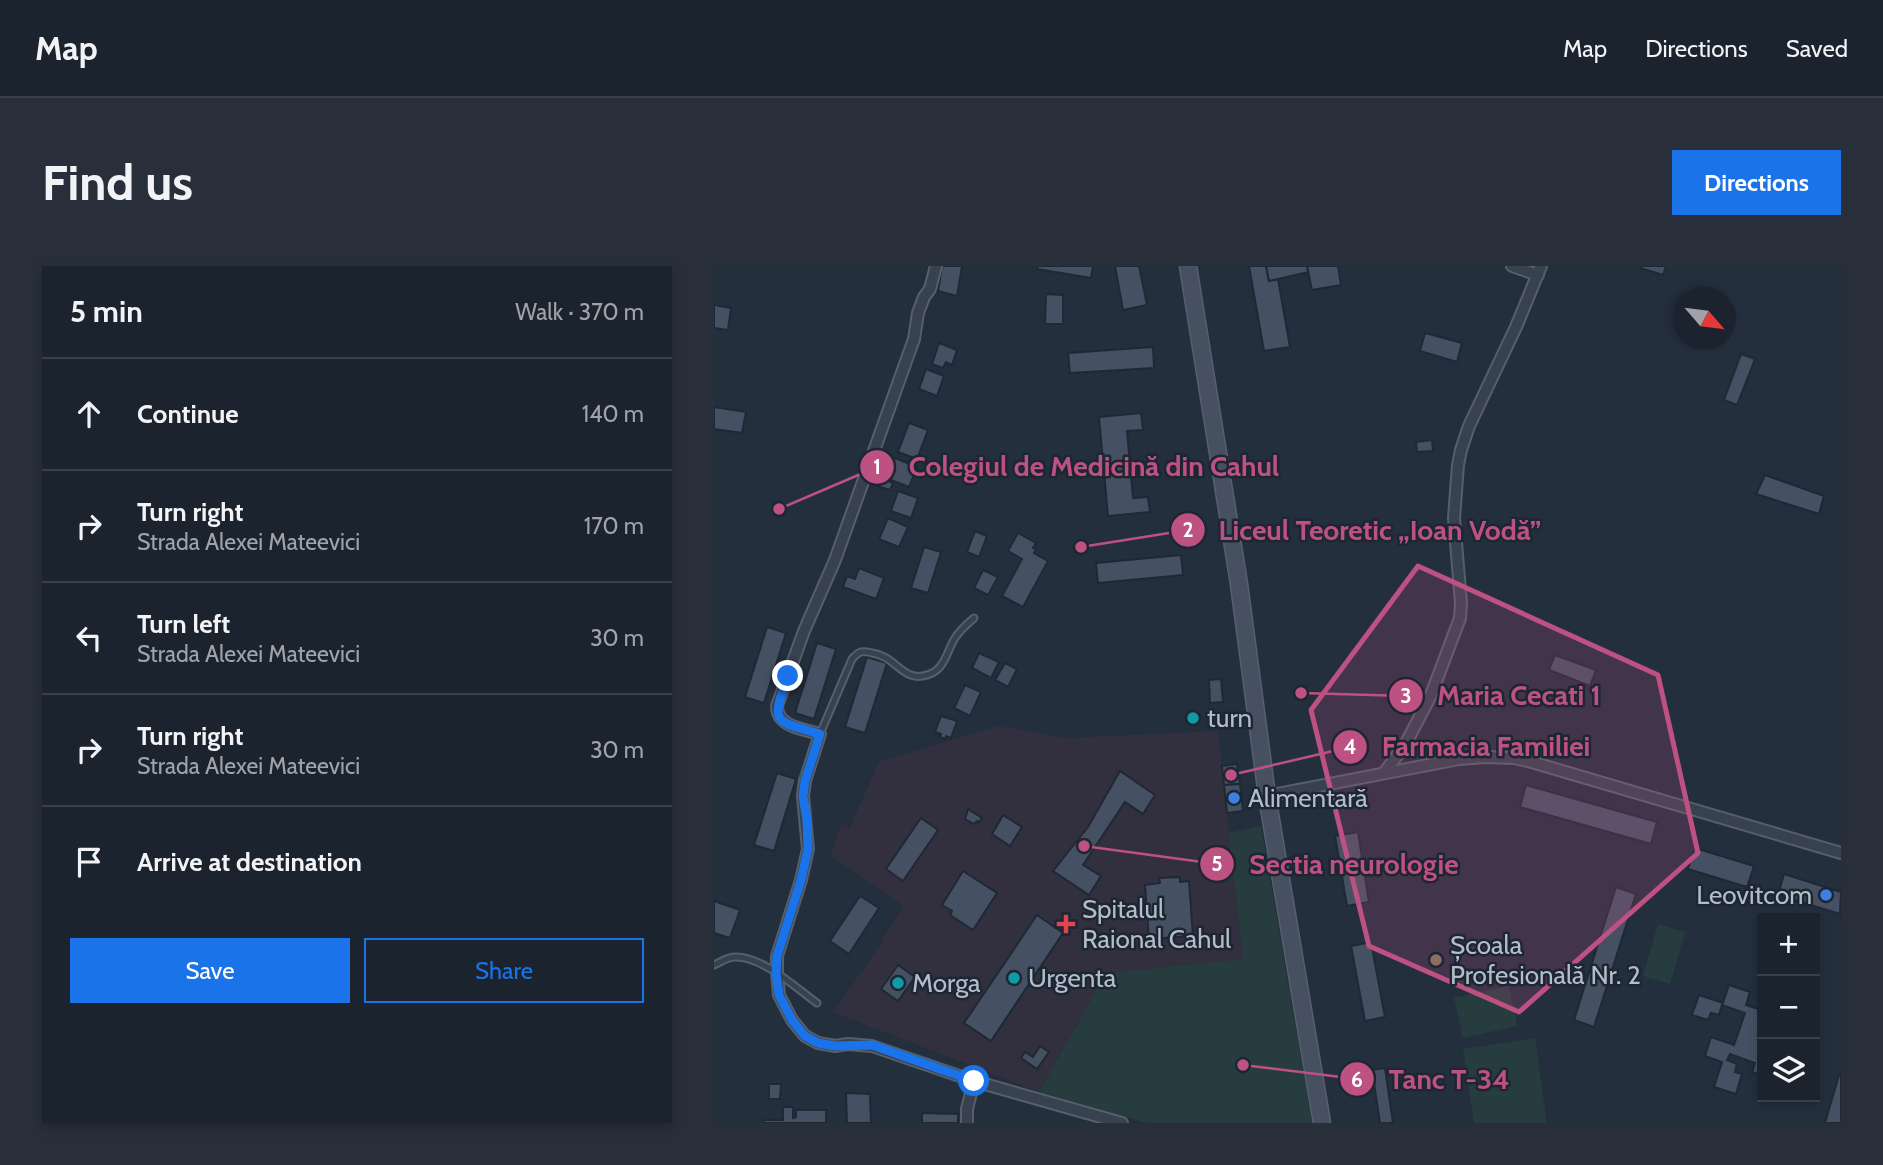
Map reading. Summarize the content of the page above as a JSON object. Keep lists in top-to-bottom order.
{
  "places": {
    "other": [
      "Colegiul de Medicină din Cahul",
      "Liceul Teoretic „Ioan Vodă”",
      "Maria Cecati 1",
      "turn",
      "Farmacia Familiei",
      "Alimentară",
      "Sectia neurologie",
      "Leovitcom",
      "Școala Profesională Nr. 2",
      "Urgenta",
      "Morga",
      "Tanc T-34"
    ],
    "health": ["Spitalul Raional Cahul"]
  },
  "north": "bottom right",
  "page": {
    "header": "Map",
    "nav": ["Map", "Directions", "Saved"],
    "buttons": [
      "Directions",
      ["Save", "Share"]
    ],
    "title": "Find us",
    "heading": ["5 min", "Walk · 370 m"],
    "list": [
      ["Continue", "140 m"],
      ["Turn right", "Strada Alexei Mateevici", "170 m"],
      ["Turn left", "Strada Alexei Mateevici", "30 m"],
      ["Turn right", "Strada Alexei Mateevici", "30 m"],
      "Arrive at destination"
    ],
    "map_buttons": ["+", "−"]
  }
}
